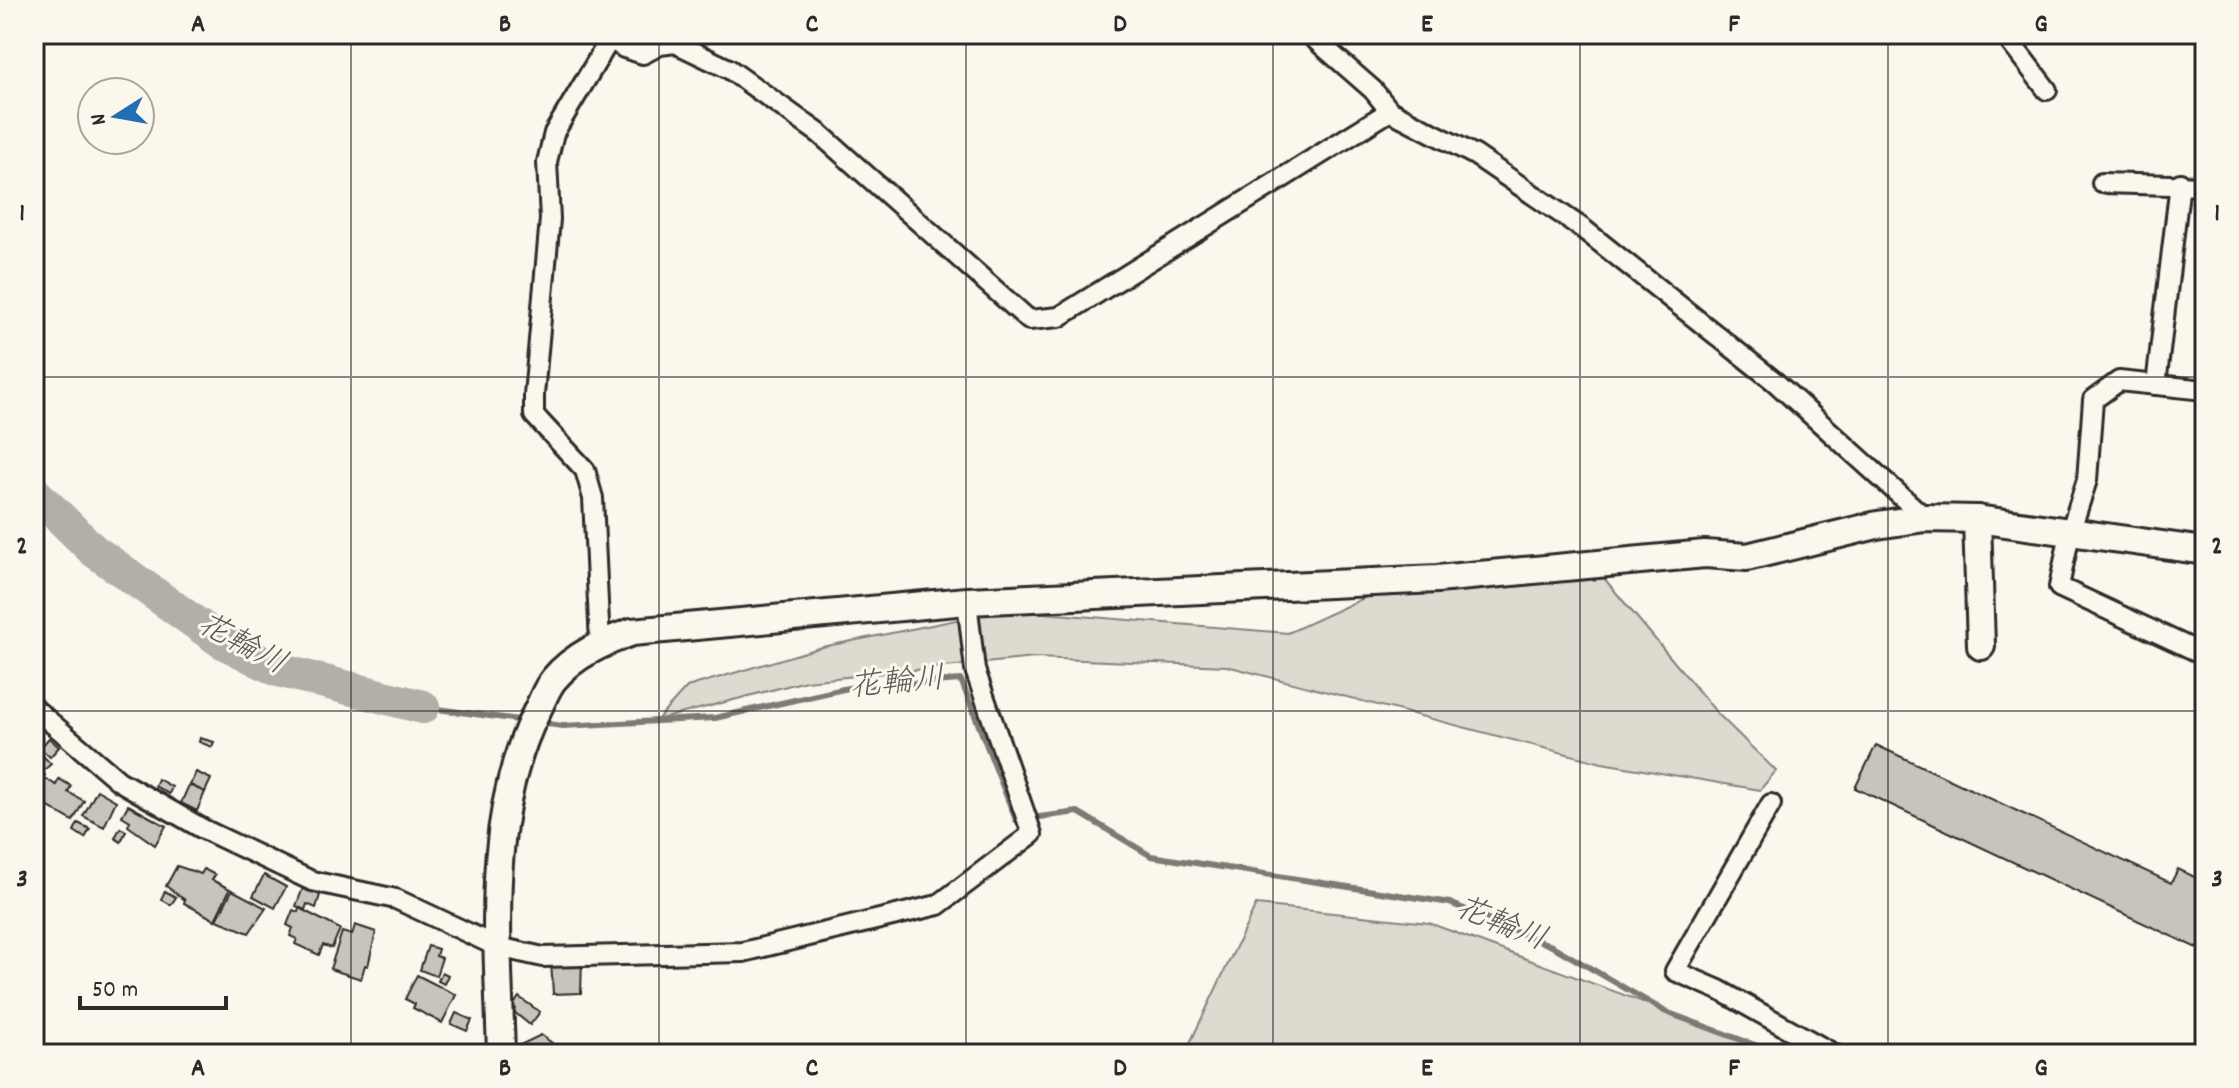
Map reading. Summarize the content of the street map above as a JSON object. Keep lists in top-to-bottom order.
{
  "water": ["花輪川"],
  "scale_bar": "50 m",
  "north": "left",
  "grid": {
    "columns": [
      "A",
      "B",
      "C",
      "D",
      "E",
      "F",
      "G"
    ],
    "rows": ["1", "2", "3"]
  }
}
